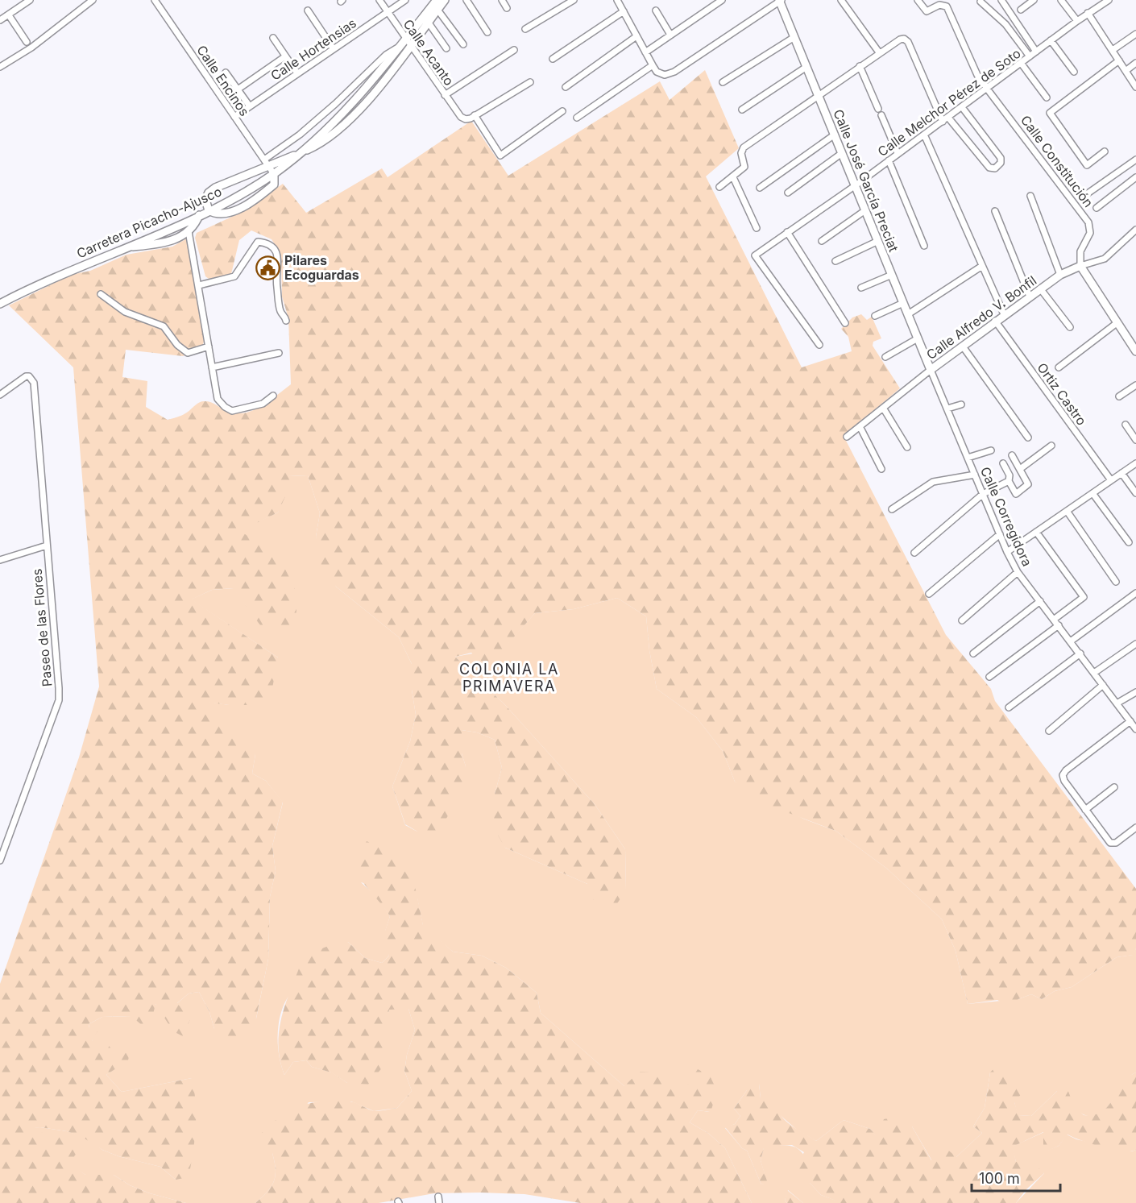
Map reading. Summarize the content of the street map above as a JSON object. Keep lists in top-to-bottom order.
{
  "streets": {
    "main road": ["Calle José García Preciat", "Carretera Picacho-Ajusco", "Calle Alfredo V. Bonfil"],
    "street": [
      "Calle Hortensias",
      "Calle Acanto",
      "Calle Encinos",
      "Calle Melchor Pérez de Soto",
      "Calle Constitución",
      "Ortiz Castro",
      "Calle Corregidora",
      "Paseo de las Flores"
    ]
  },
  "crossings": [
    ["Calle Hortensias", "Calle Acanto"],
    ["Calle Hortensias", "Calle Encinos"],
    ["Calle Acanto", "Carretera Picacho-Ajusco"],
    ["Calle Encinos", "Carretera Picacho-Ajusco"],
    ["Calle Melchor Pérez de Soto", "Calle Constitución"],
    ["Calle Melchor Pérez de Soto", "Calle José García Preciat"],
    ["Calle Constitución", "Calle Alfredo V. Bonfil"],
    ["Calle José García Preciat", "Calle Alfredo V. Bonfil"],
    ["Calle José García Preciat", "Calle Corregidora"],
    ["Calle Alfredo V. Bonfil", "Ortiz Castro"],
    ["Calle Alfredo V. Bonfil", "Calle Corregidora"]
  ],
  "districts": ["COLONIA LA PRIMAVERA"],
  "places": {
    "public building": ["Pilares Ecoguardas"]
  },
  "scale_bar": "100 m"
}
